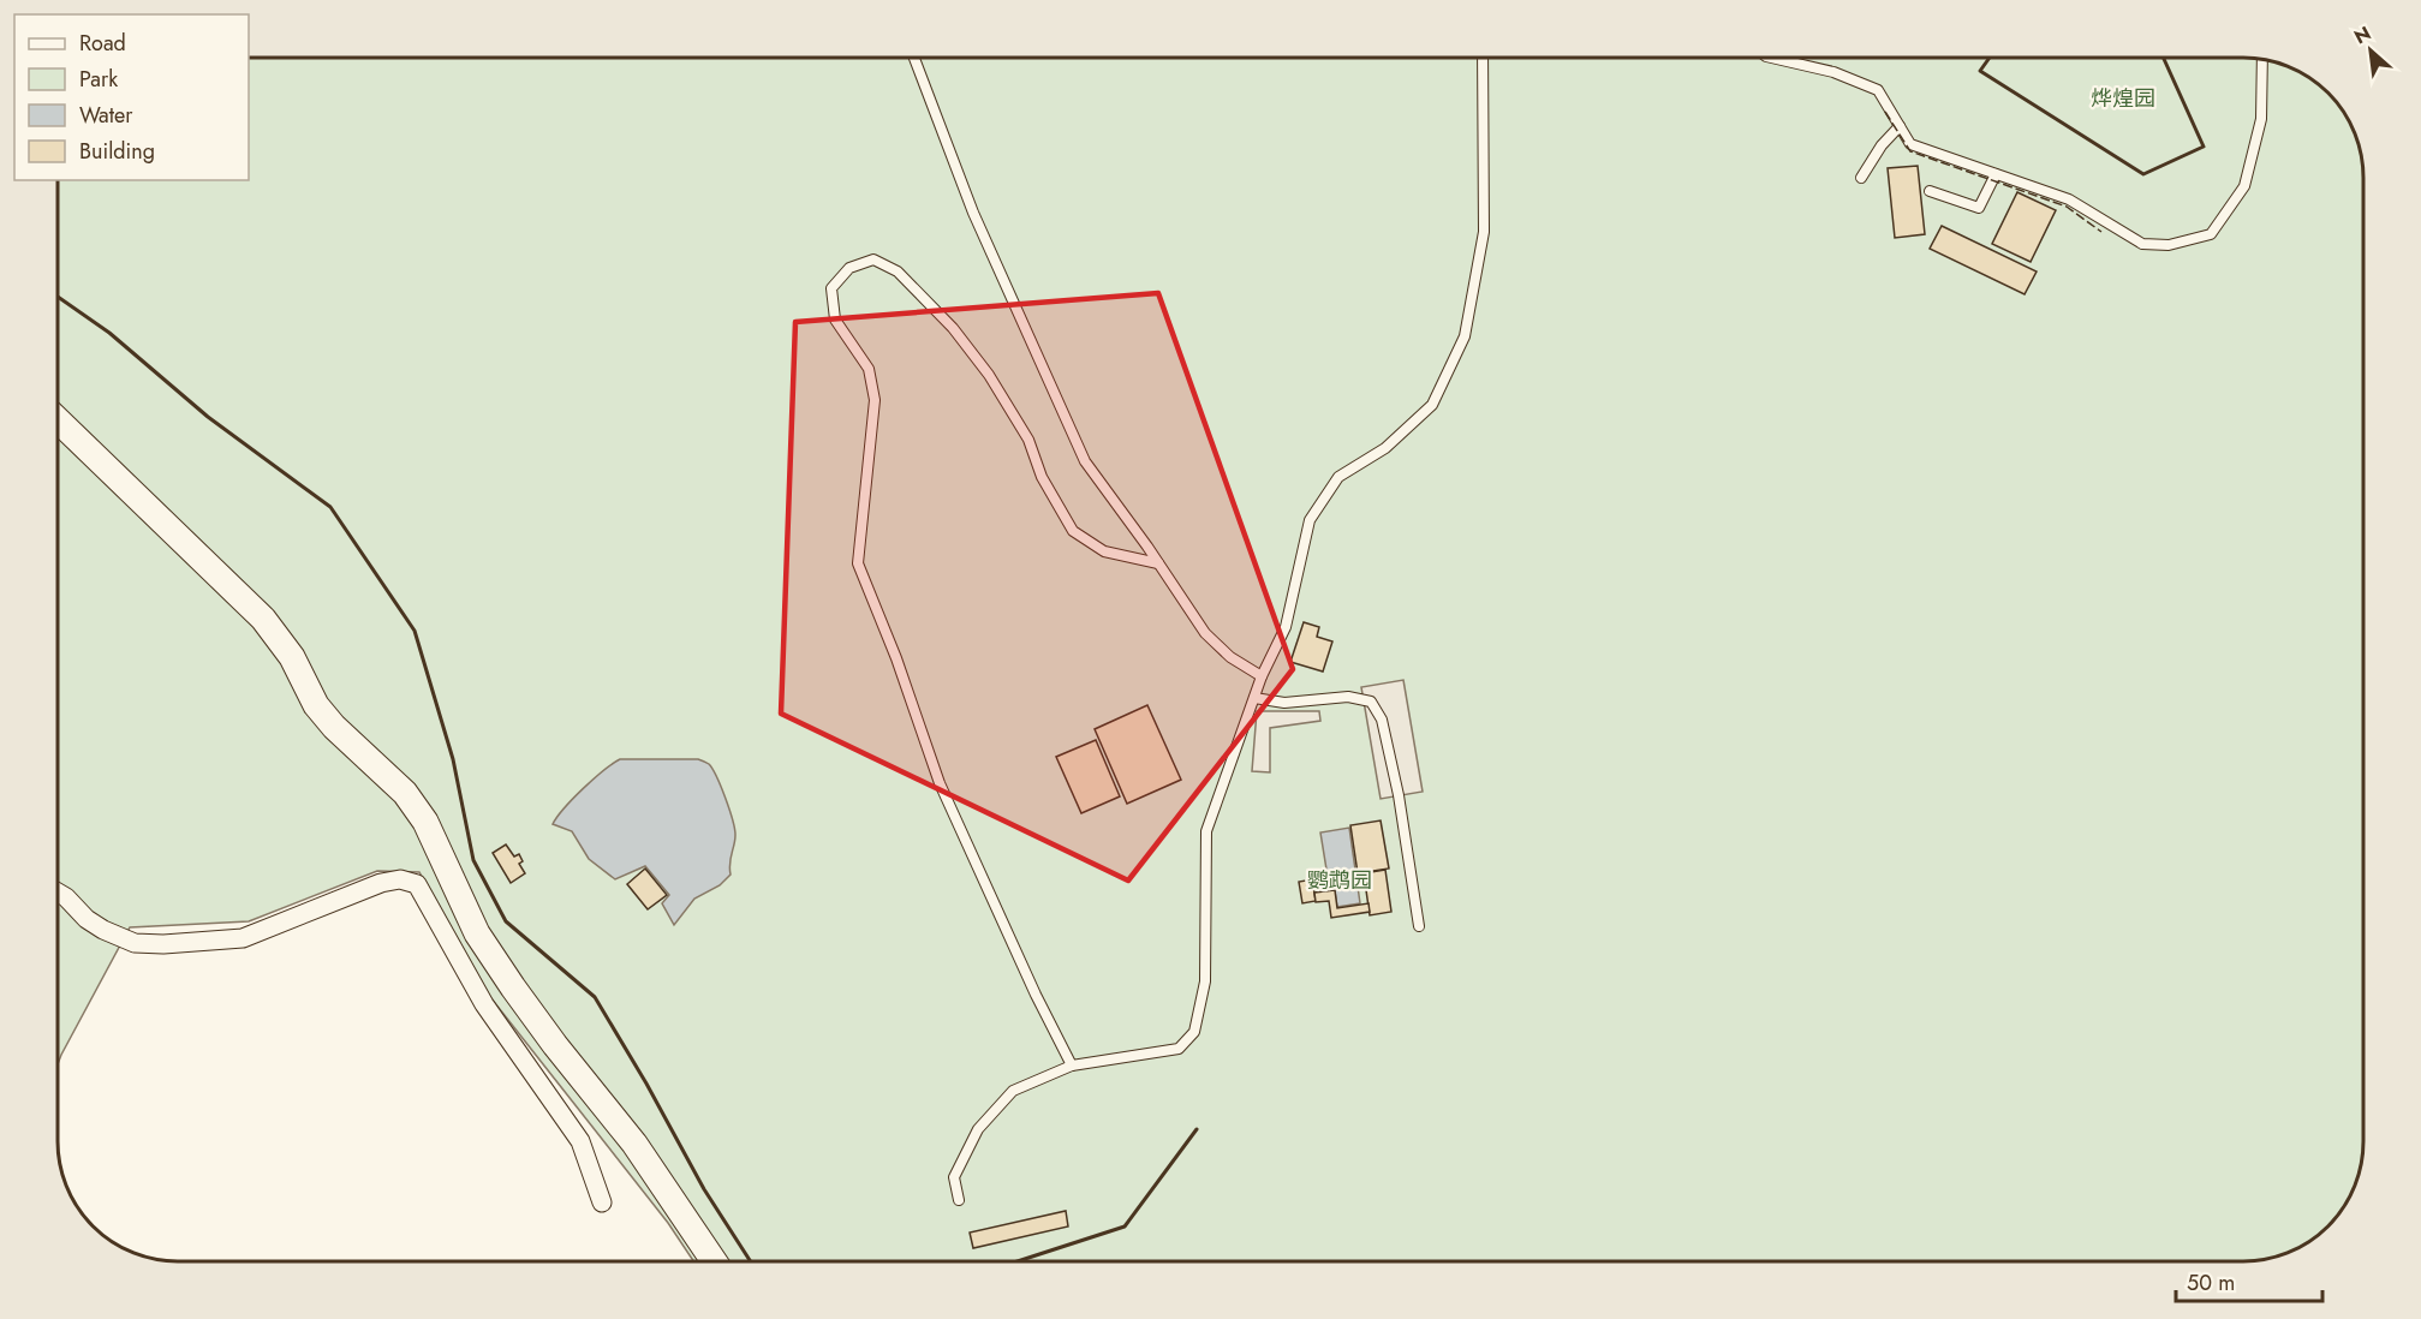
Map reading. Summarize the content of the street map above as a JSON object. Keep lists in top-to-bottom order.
{
  "parks": ["烨煌园", "鹦鹉园"],
  "legend": [
    "Road",
    "Park",
    "Water",
    "Building"
  ],
  "scale_bar": "50 m",
  "north": "top left"
}
